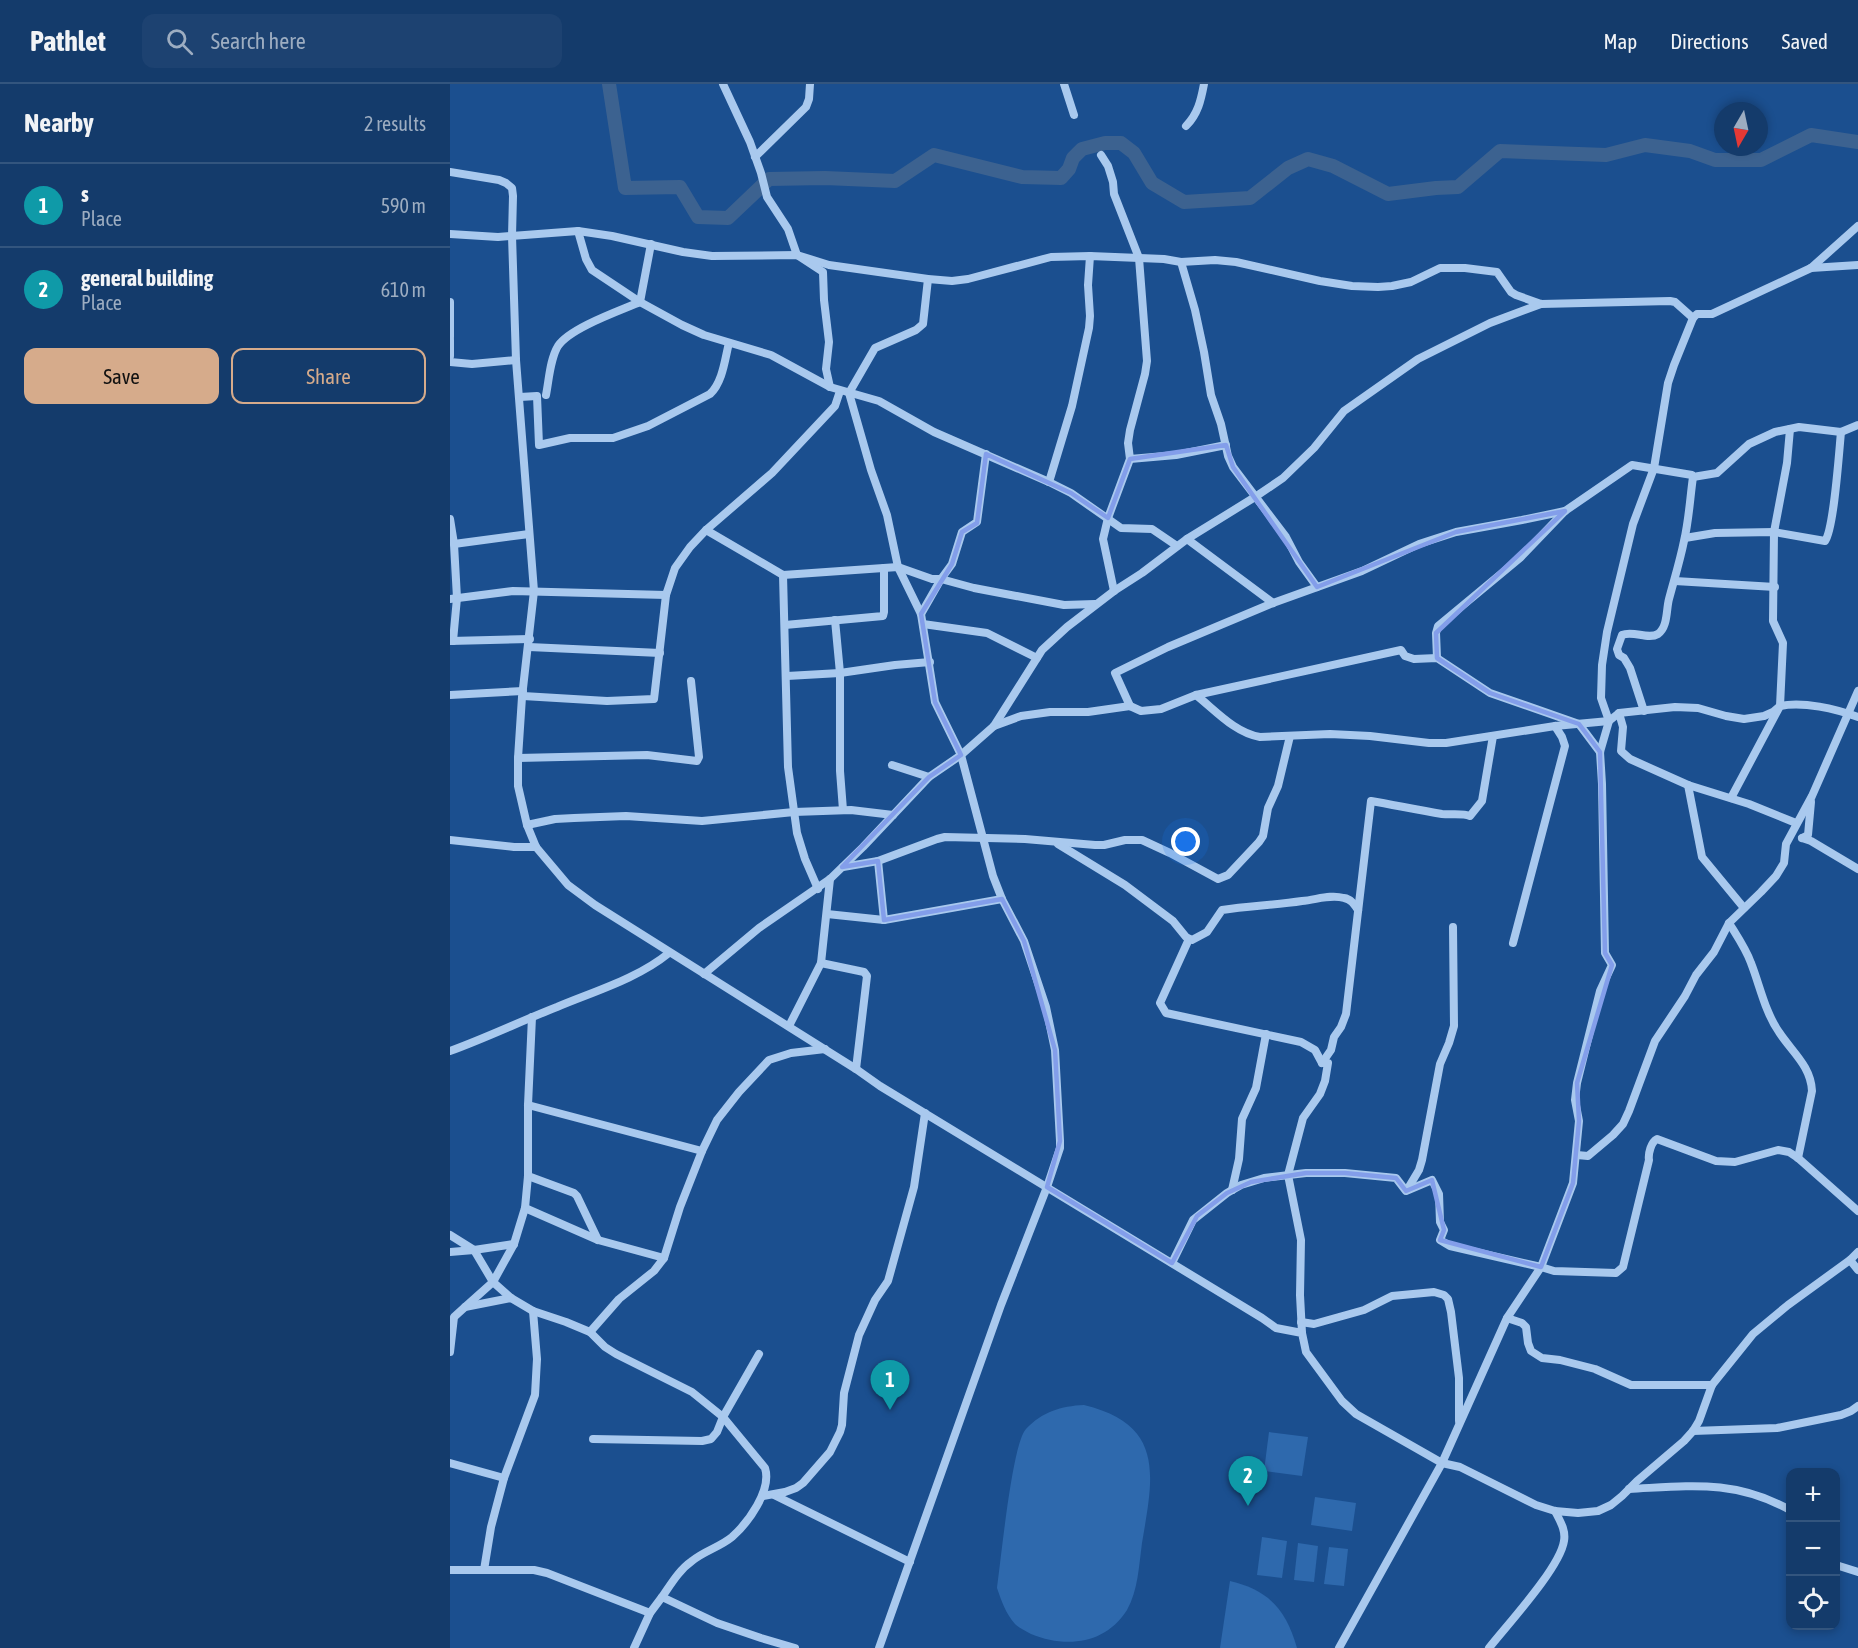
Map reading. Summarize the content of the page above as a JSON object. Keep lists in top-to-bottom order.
{
  "north": "bottom",
  "page": {
    "header": "Pathlet",
    "search": "Search here",
    "nav": ["Map", "Directions", "Saved"],
    "heading": ["Nearby", "2 results"],
    "list": [
      {
        "mark": "1",
        "name": "s",
        "note": "Place",
        "value": "590 m"
      },
      {
        "mark": "2",
        "name": "general building",
        "note": "Place",
        "value": "610 m"
      }
    ],
    "buttons": ["Save", "Share"],
    "pins": ["1", "2"],
    "map_buttons": ["+", "−"]
  }
}
